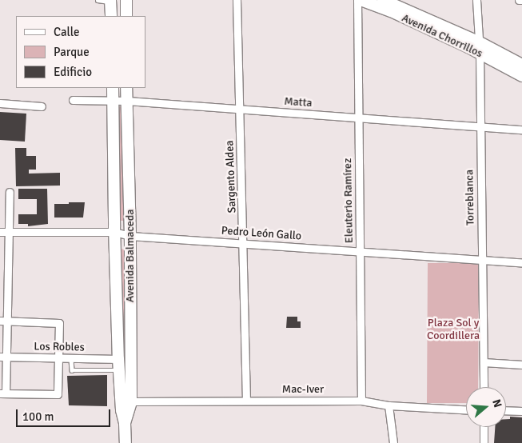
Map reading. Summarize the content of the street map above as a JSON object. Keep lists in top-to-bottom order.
{
  "streets": {
    "main road": ["Avenida Chorrillos", "Avenida Balmaceda"],
    "street": [
      "Matta",
      "Sargento Aldea",
      "Torreblanca",
      "Eleuterio Ramírez",
      "Pedro León Gallo",
      "Los Robles",
      "Mac-Iver"
    ]
  },
  "crossings": [
    ["Avenida Chorrillos", "Torreblanca"],
    ["Matta", "Sargento Aldea"],
    ["Matta", "Torreblanca"],
    ["Matta", "Eleuterio Ramírez"],
    ["Matta", "Avenida Balmaceda"],
    ["Sargento Aldea", "Pedro León Gallo"],
    ["Sargento Aldea", "Mac-Iver"],
    ["Torreblanca", "Pedro León Gallo"],
    ["Eleuterio Ramírez", "Pedro León Gallo"],
    ["Eleuterio Ramírez", "Mac-Iver"],
    ["Pedro León Gallo", "Avenida Balmaceda"],
    ["Avenida Balmaceda", "Los Robles"],
    ["Avenida Balmaceda", "Mac-Iver"]
  ],
  "parks": ["Plaza Sol y Coordillera"],
  "legend": ["Calle", "Parque", "Edificio"],
  "scale_bar": "100 m",
  "north": "right"
}
